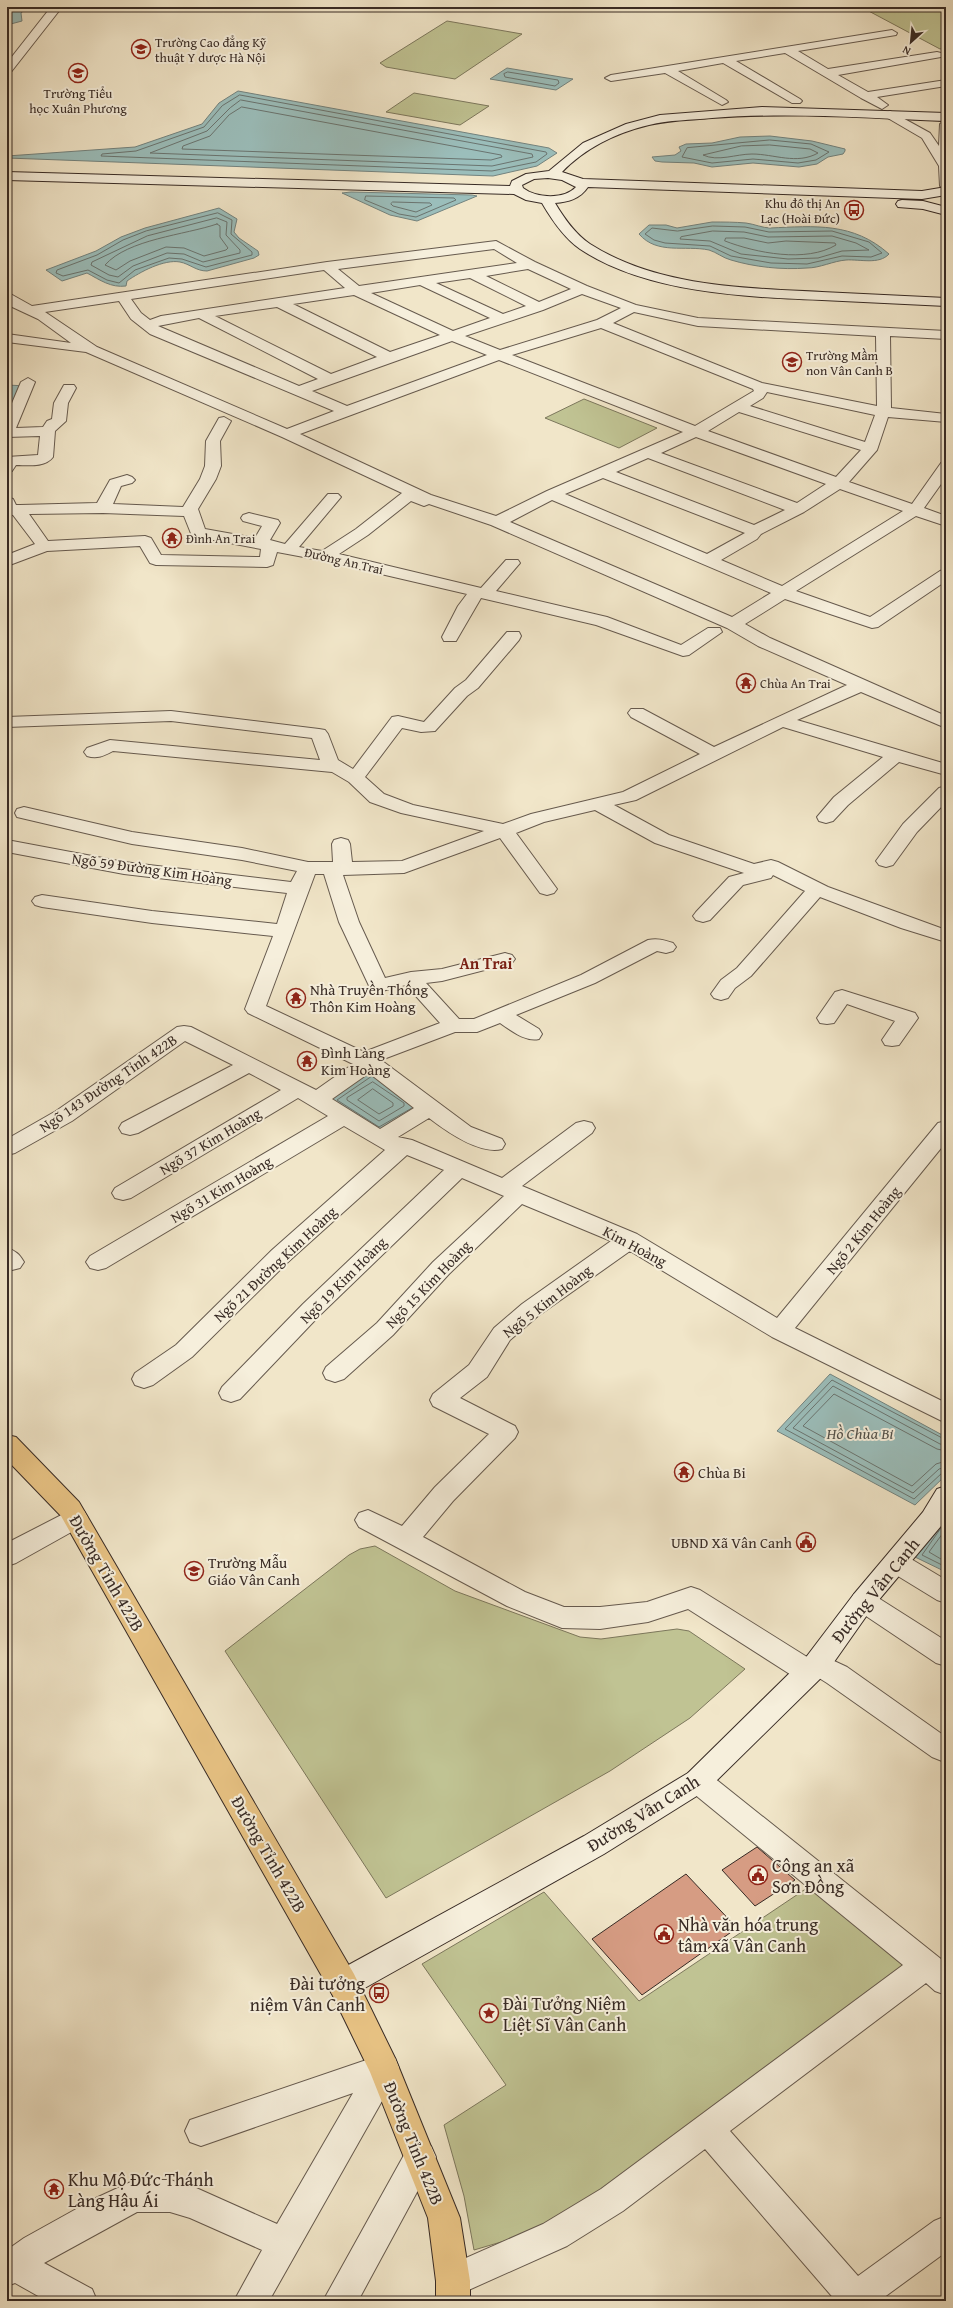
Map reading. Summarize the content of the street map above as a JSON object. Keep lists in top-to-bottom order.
{
  "streets": {
    "main road": ["Đường Tỉnh 422B"],
    "street": [
      "Đường An Trai",
      "Ngõ 59 Đường Kim Hoàng",
      "Ngõ 143 Đường Tỉnh 422B",
      "Ngõ 37 Kim Hoàng",
      "Ngõ 31 Kim Hoàng",
      "Ngõ 2 Kim Hoàng",
      "Kim Hoàng",
      "Ngõ 21 Đường Kim Hoàng",
      "Ngõ 19 Kim Hoàng",
      "Ngõ 15 Kim Hoàng",
      "Ngõ 5 Kim Hoàng",
      "Đường Vân Canh"
    ]
  },
  "crossings": [
    ["Ngõ 143 Đường Tỉnh 422B", "Ngõ 37 Kim Hoàng"],
    ["Ngõ 143 Đường Tỉnh 422B", "Kim Hoàng"],
    ["Ngõ 37 Kim Hoàng", "Kim Hoàng"],
    ["Ngõ 31 Kim Hoàng", "Kim Hoàng"],
    ["Ngõ 2 Kim Hoàng", "Kim Hoàng"],
    ["Kim Hoàng", "Ngõ 21 Đường Kim Hoàng"],
    ["Kim Hoàng", "Ngõ 19 Kim Hoàng"],
    ["Kim Hoàng", "Ngõ 15 Kim Hoàng"],
    ["Kim Hoàng", "Ngõ 5 Kim Hoàng"],
    ["Đường Tỉnh 422B", "Đường Vân Canh"]
  ],
  "districts": ["An Trai"],
  "water": ["Hồ Chùa Bi"],
  "places": {
    "school or university": [
      "Trường Cao đẳng Kỹ thuật Y dược Hà Nội",
      "Trường Tiểu học Xuân Phương",
      "Trường Mầm non Vân Canh B",
      "Trường Mẫu Giáo Vân Canh"
    ],
    "bus stop": ["Khu đô thị An Lạc (Hoài Đức)", "Đài tưởng niệm Vân Canh"],
    "temple": [
      "Đình An Trai",
      "Chùa An Trai",
      "Nhà Truyền Thống Thôn Kim Hoàng",
      "Đình Làng Kim Hoàng",
      "Chùa Bi",
      "Khu Mộ Đức Thánh Làng Hậu Ái"
    ],
    "public building": ["UBND Xã Vân Canh", "Công an xã Sơn Đồng", "Nhà văn hóa trung tâm xã Vân Canh"],
    "place": ["Đài Tưởng Niệm Liệt Sĩ Vân Canh"]
  },
  "north": "bottom left"
}
